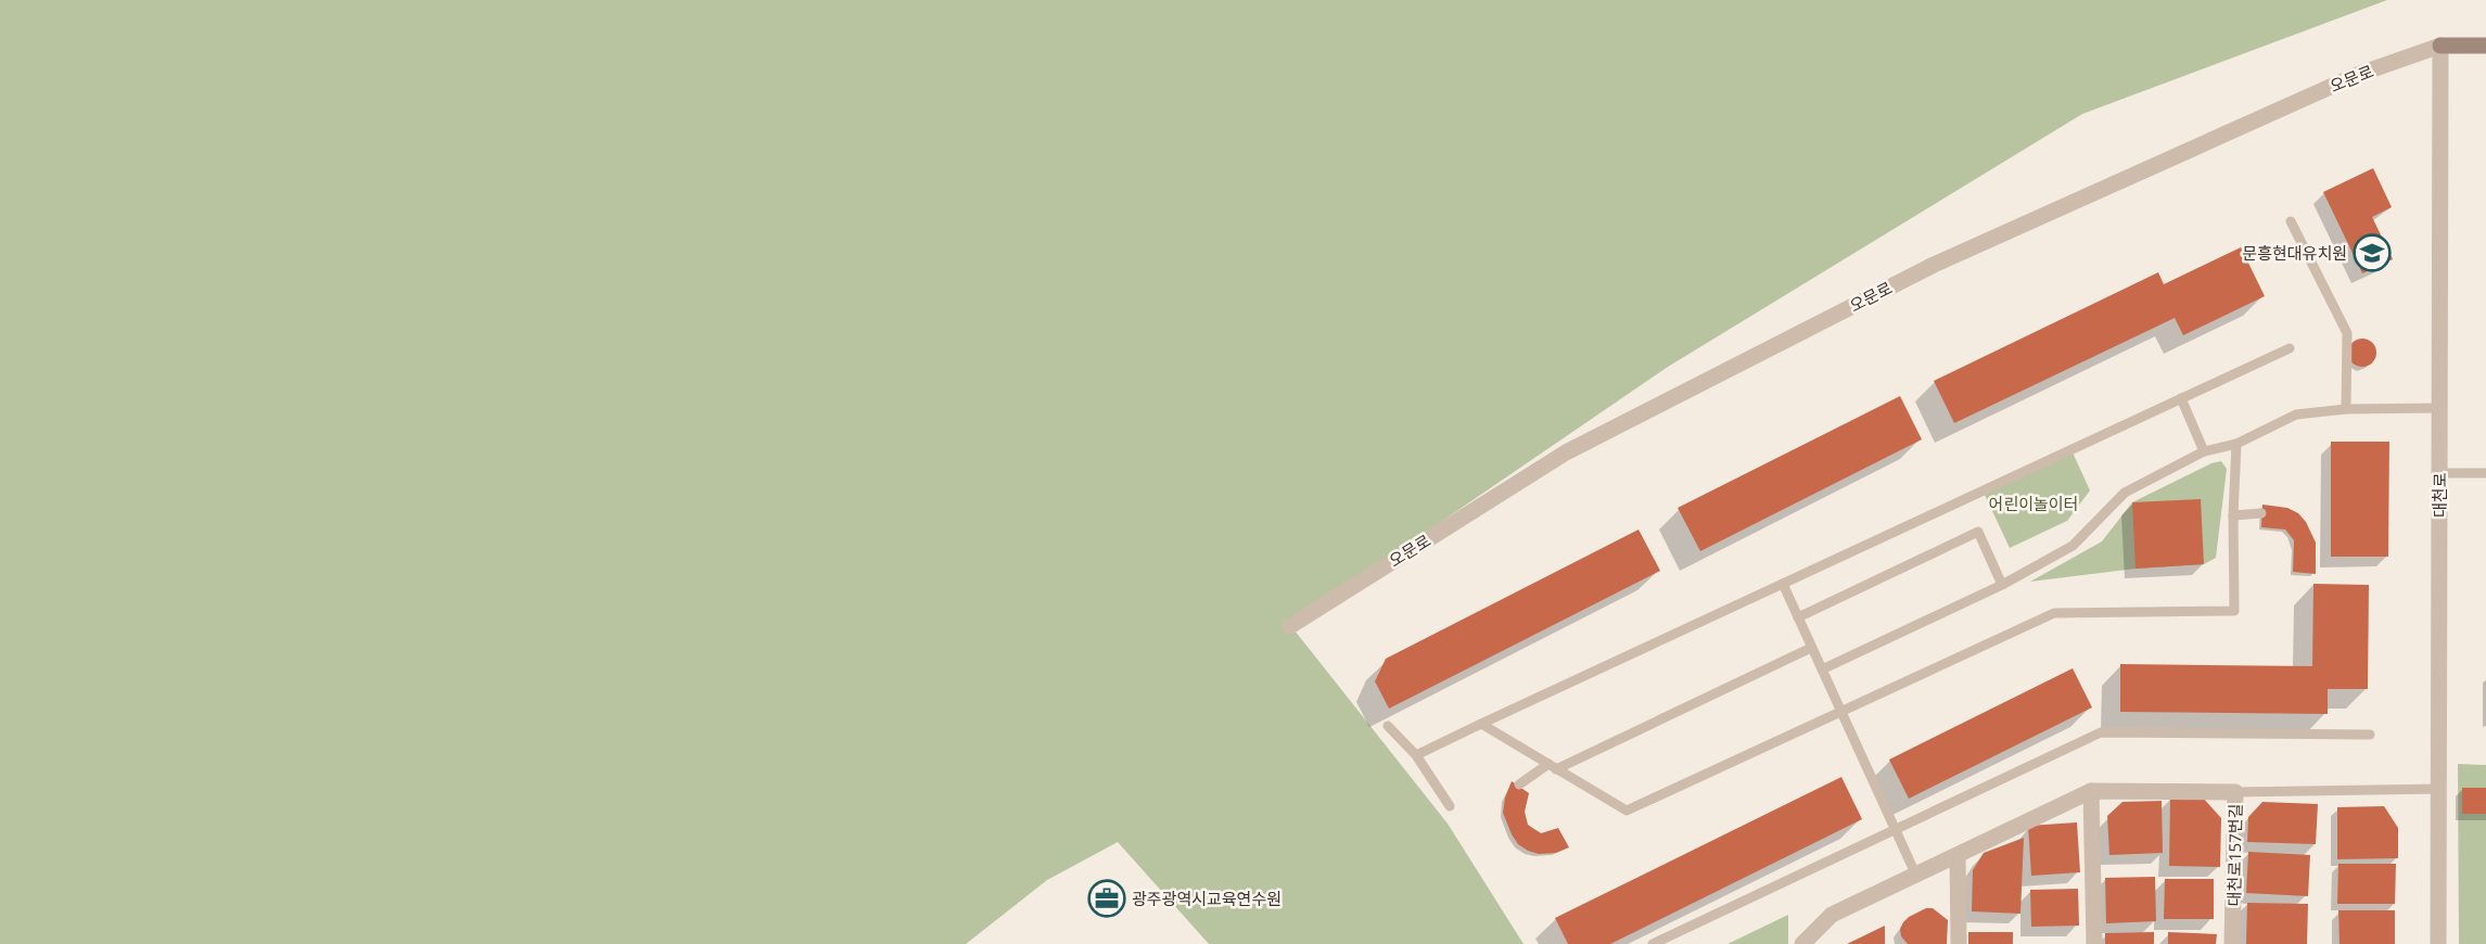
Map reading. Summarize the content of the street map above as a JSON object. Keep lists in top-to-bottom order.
{
  "streets": {
    "main road": ["오문로"],
    "street": ["대천로", "대천로157번길"]
  },
  "crossings": [
    ["오문로", "대천로"]
  ],
  "parks": ["어린이놀이터"],
  "places": {
    "school or university": ["문흥현대유치원"],
    "office": ["광주광역시교육연수원"]
  }
}
